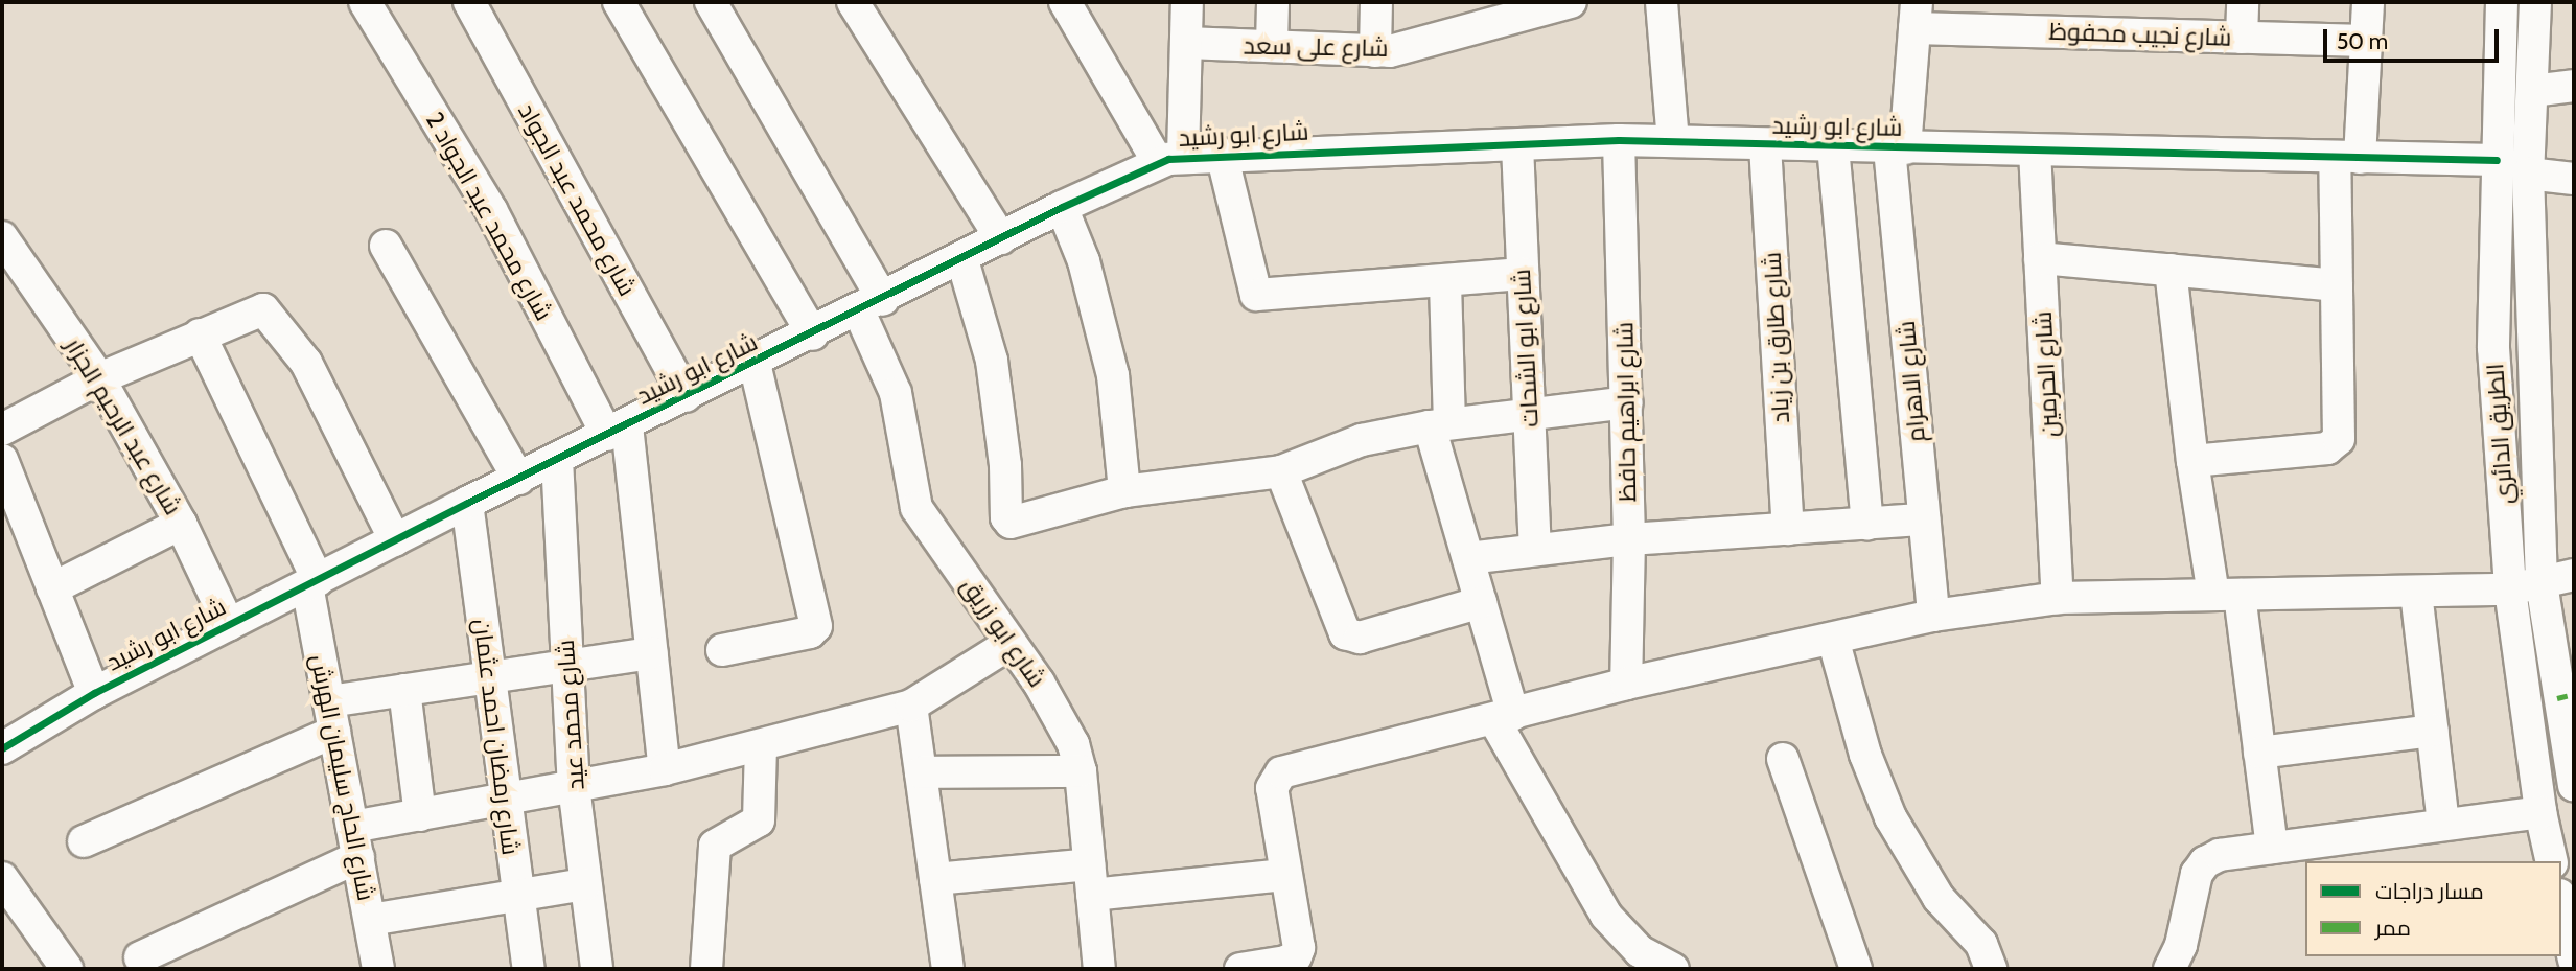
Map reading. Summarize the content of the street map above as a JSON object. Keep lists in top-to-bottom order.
{
  "streets": {
    "street": [
      "شارع نجيب محفوظ",
      "شارع على سعد",
      "شارع ابو رشيد",
      "شارع محمد عبد الجواد",
      "شارع محمد عبد الجواد 2",
      "شارع طارق بن زياد",
      "شارع ابو الشحات",
      "شارع الحرمين",
      "شارع الاهرام",
      "شارع ابراهيم حافظ",
      "شارع عبد الرحيم الجزار",
      "الطريق الدائري",
      "شارع ابو زريق",
      "شارع محمد عيد",
      "شارع رمضان احمد عثمان",
      "شارع الحاج سليمان الهرش"
    ]
  },
  "crossings": [
    ["شارع نجيب محفوظ", "شارع الاهرام"],
    ["شارع ابو رشيد", "شارع محمد عبد الجواد"],
    ["شارع ابو رشيد", "شارع محمد عبد الجواد 2"],
    ["شارع ابو رشيد", "شارع طارق بن زياد"],
    ["شارع ابو رشيد", "شارع ابو الشحات"],
    ["شارع ابو رشيد", "شارع الحرمين"],
    ["شارع ابو رشيد", "شارع الاهرام"],
    ["شارع ابو رشيد", "شارع ابراهيم حافظ"],
    ["شارع ابو رشيد", "شارع عبد الرحيم الجزار"],
    ["شارع ابو رشيد", "الطريق الدائري"],
    ["شارع ابو رشيد", "شارع ابو زريق"],
    ["شارع ابو رشيد", "شارع محمد عيد"],
    ["شارع ابو رشيد", "شارع رمضان احمد عثمان"],
    ["شارع ابو رشيد", "شارع الحاج سليمان الهرش"]
  ],
  "legend": ["مسار دراجات", "ممر"],
  "scale_bar": "50 m"
}
